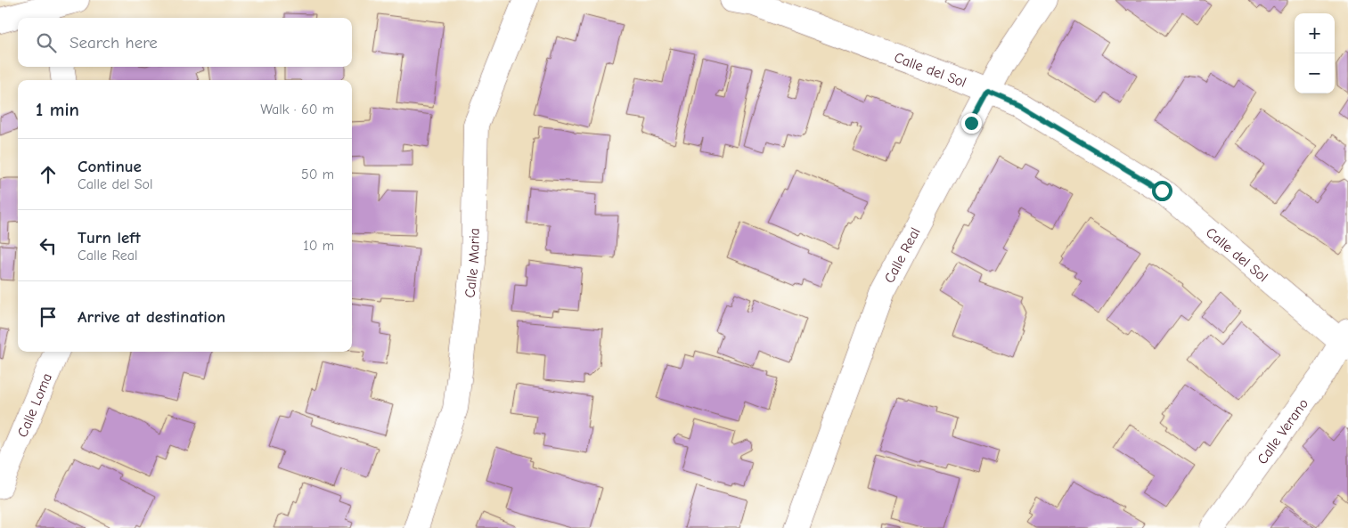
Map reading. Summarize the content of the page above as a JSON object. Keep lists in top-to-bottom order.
{
  "streets": {
    "street": [
      "Calle del Sol",
      "Calle Real",
      "Calle Maria",
      "Calle Loma",
      "Calle Verano"
    ]
  },
  "crossings": [
    ["Calle del Sol", "Calle Real"],
    ["Calle del Sol", "Calle Verano"]
  ],
  "page": {
    "map_buttons": ["+", "−"],
    "search": "Search here",
    "heading": ["1 min", "Walk · 60 m"],
    "list": [
      ["Continue", "Calle del Sol", "50 m"],
      ["Turn left", "Calle Real", "10 m"],
      "Arrive at destination"
    ]
  }
}
